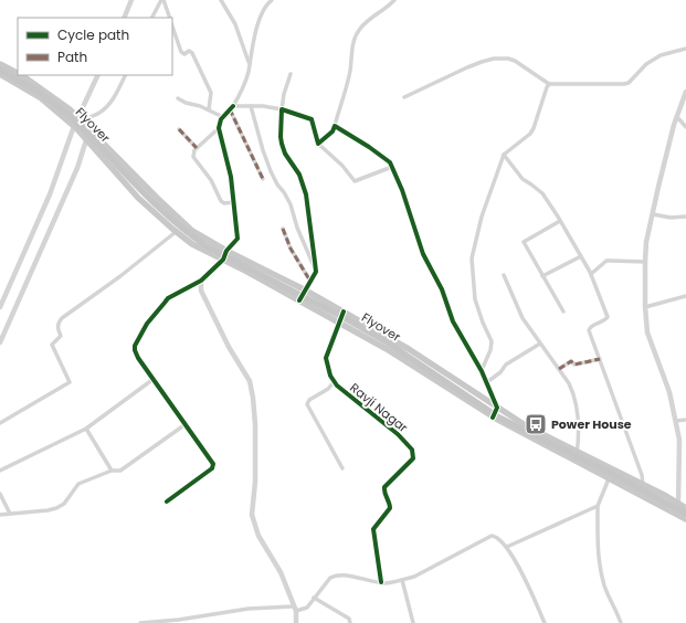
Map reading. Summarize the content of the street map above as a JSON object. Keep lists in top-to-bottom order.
{
  "streets": {
    "highway": ["Flyover"],
    "street": ["Ravji Nagar"]
  },
  "places": {
    "bus stop": ["Power House"]
  },
  "legend": ["Cycle path", "Path"]
}
